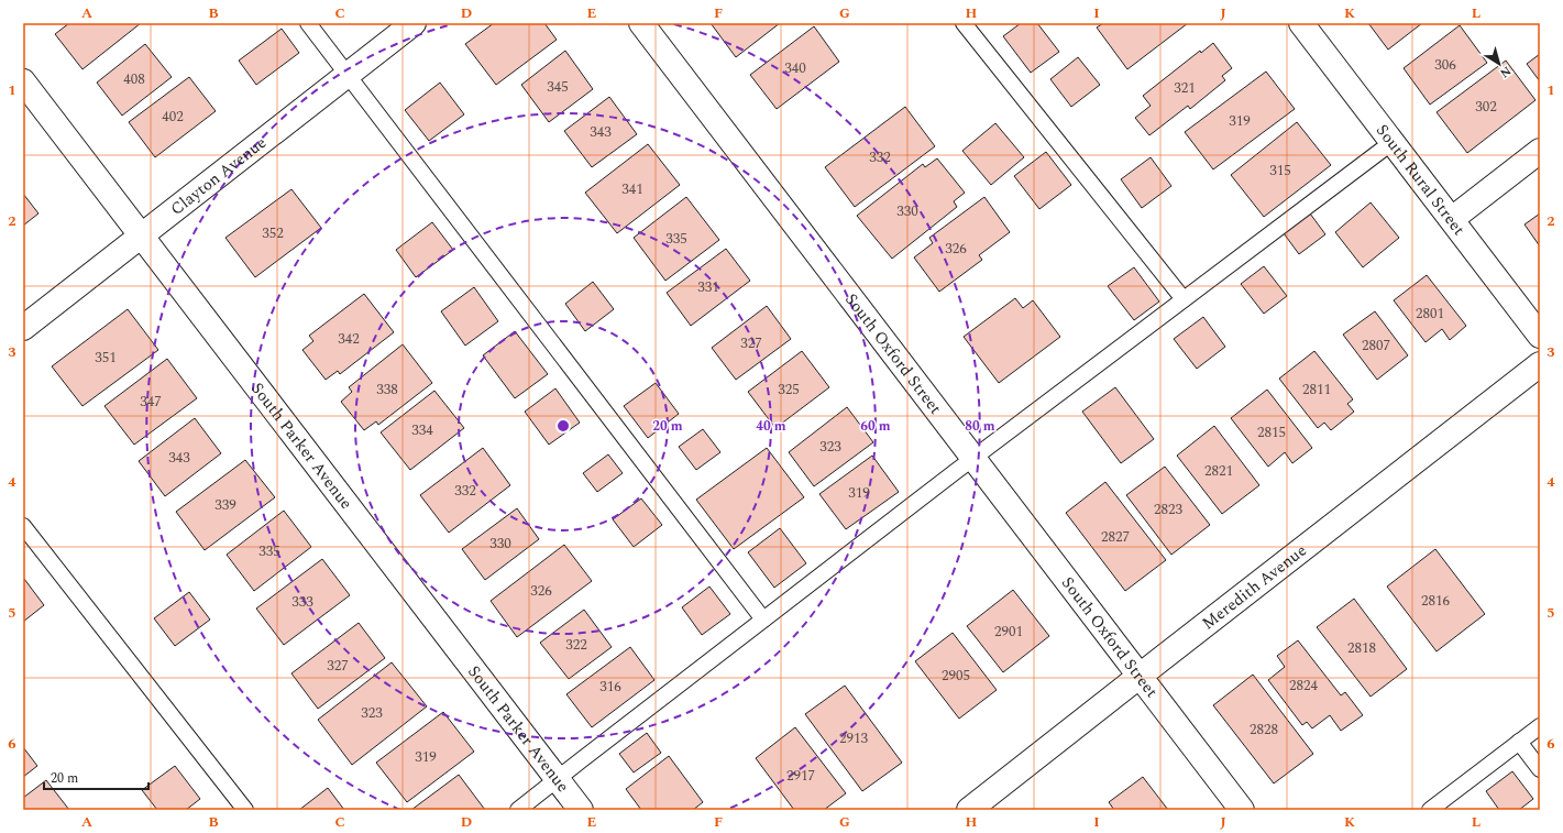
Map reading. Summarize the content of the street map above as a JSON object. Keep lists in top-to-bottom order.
{
  "streets": {
    "street": [
      "Clayton Avenue",
      "South Rural Street",
      "South Oxford Street",
      "South Parker Avenue",
      "Meredith Avenue"
    ]
  },
  "crossings": [
    ["Clayton Avenue", "South Parker Avenue"],
    ["South Oxford Street", "Meredith Avenue"]
  ],
  "house_numbers": [
    "306",
    "340",
    "408",
    "345",
    "321",
    "302",
    "402",
    "319",
    "343",
    "332",
    "315",
    "341",
    "330",
    "352",
    "335",
    "326",
    "331",
    "2801",
    "342",
    "327",
    "2807",
    "351",
    "338",
    "325",
    "2811",
    "347",
    "334",
    "2815",
    "323",
    "343",
    "2821",
    "332",
    "319",
    "339",
    "2823",
    "2827",
    "330",
    "335",
    "326",
    "2816",
    "333",
    "2901",
    "322",
    "2818",
    "327",
    "2905",
    "2824",
    "316",
    "323",
    "2828",
    "2913",
    "319",
    "2917"
  ],
  "scale_bar": "20 m",
  "north": "bottom right",
  "grid": {
    "columns": [
      "A",
      "B",
      "C",
      "D",
      "E",
      "F",
      "G",
      "H",
      "I",
      "J",
      "K",
      "L"
    ],
    "rows": [
      "1",
      "2",
      "3",
      "4",
      "5",
      "6"
    ]
  },
  "rings": [
    "20 m",
    "40 m",
    "60 m",
    "80 m"
  ]
}
